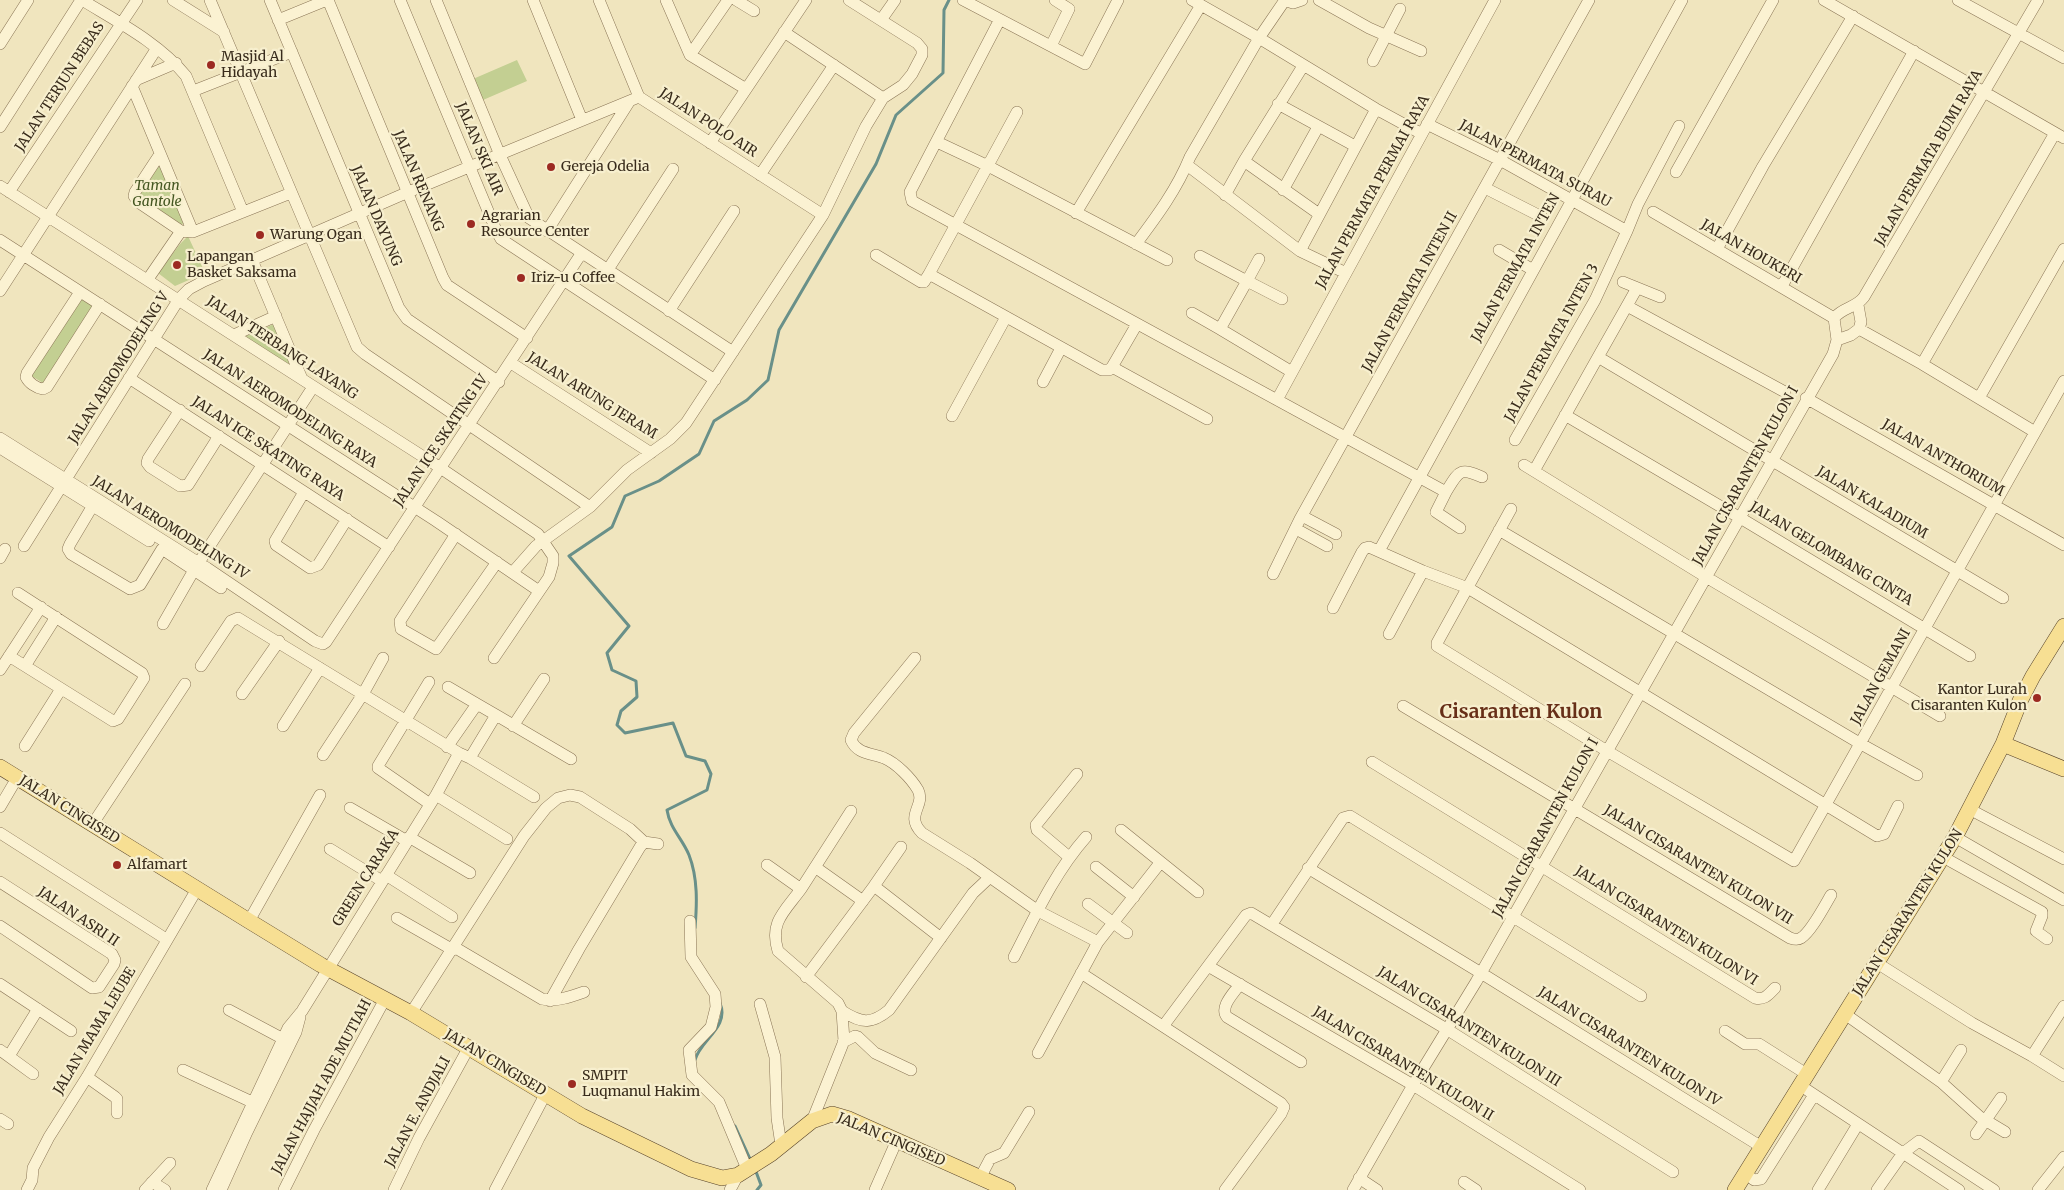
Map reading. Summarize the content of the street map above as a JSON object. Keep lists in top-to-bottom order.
{
  "streets": {
    "main road": ["JALAN CINGISED", "JALAN CISARANTEN KULON"],
    "street": [
      "JALAN TERJUN BEBAS",
      "JALAN POLO AIR",
      "JALAN SKI AIR",
      "JALAN PERMATA BUMI RAYA",
      "JALAN PERMATA SURAU",
      "JALAN RENANG",
      "JALAN PERMATA PERMAI RAYA",
      "JALAN DAYUNG",
      "JALAN HOUKERI",
      "JALAN PERMATA INTEN",
      "JALAN PERMATA INTEN II",
      "JALAN PERMATA INTEN 3",
      "JALAN TERBANG LAYANG",
      "JALAN AEROMODELING V",
      "JALAN ARUNG JERAM",
      "JALAN AEROMODELING RAYA",
      "JALAN ICE SKATING IV",
      "JALAN ICE SKATING RAYA",
      "JALAN ANTHORIUM",
      "JALAN CISARANTEN KULON I",
      "JALAN KALADIUM",
      "JALAN AEROMODELING IV",
      "JALAN GELOMBANG CINTA",
      "JALAN GEMANI",
      "JALAN CISARANTEN KULON VII",
      "GREEN CARAKA",
      "JALAN ASRI II",
      "JALAN CISARANTEN KULON VI",
      "JALAN CISARANTEN KULON III",
      "JALAN MAMA LEUBE",
      "JALAN CISARANTEN KULON IV",
      "JALAN CISARANTEN KULON II",
      "JALAN HAJJAH ADE MUTIAH",
      "JALAN E. ANDJALI"
    ]
  },
  "crossings": [
    ["JALAN TERJUN BEBAS", "JALAN TERBANG LAYANG"],
    ["JALAN POLO AIR", "JALAN AEROMODELING V"],
    ["JALAN POLO AIR", "JALAN ARUNG JERAM"],
    ["JALAN SKI AIR", "JALAN AEROMODELING V"],
    ["JALAN SKI AIR", "JALAN ARUNG JERAM"],
    ["JALAN SKI AIR", "JALAN ICE SKATING IV"],
    ["JALAN PERMATA SURAU", "JALAN PERMATA PERMAI RAYA"],
    ["JALAN PERMATA SURAU", "JALAN PERMATA INTEN"],
    ["JALAN PERMATA SURAU", "JALAN PERMATA INTEN II"],
    ["JALAN PERMATA SURAU", "JALAN PERMATA INTEN 3"],
    ["JALAN RENANG", "JALAN AEROMODELING V"],
    ["JALAN RENANG", "JALAN ICE SKATING IV"],
    ["JALAN DAYUNG", "JALAN AEROMODELING V"],
    ["JALAN DAYUNG", "JALAN ICE SKATING IV"],
    ["JALAN TERBANG LAYANG", "JALAN AEROMODELING V"],
    ["JALAN TERBANG LAYANG", "JALAN ICE SKATING IV"],
    ["JALAN AEROMODELING V", "JALAN AEROMODELING RAYA"],
    ["JALAN AEROMODELING V", "JALAN ICE SKATING RAYA"],
    ["JALAN AEROMODELING V", "JALAN AEROMODELING IV"],
    ["JALAN ARUNG JERAM", "JALAN ICE SKATING IV"],
    ["JALAN AEROMODELING RAYA", "JALAN ICE SKATING IV"],
    ["JALAN ICE SKATING IV", "JALAN ICE SKATING RAYA"],
    ["JALAN ICE SKATING IV", "JALAN AEROMODELING IV"],
    ["JALAN ANTHORIUM", "JALAN CISARANTEN KULON I"],
    ["JALAN ANTHORIUM", "JALAN GEMANI"],
    ["JALAN CISARANTEN KULON I", "JALAN KALADIUM"],
    ["JALAN CISARANTEN KULON I", "JALAN GELOMBANG CINTA"],
    ["JALAN CISARANTEN KULON I", "JALAN GEMANI"],
    ["JALAN CISARANTEN KULON I", "JALAN CISARANTEN KULON VII"],
    ["JALAN CISARANTEN KULON I", "JALAN CISARANTEN KULON VI"],
    ["JALAN CISARANTEN KULON I", "JALAN CISARANTEN KULON III"],
    ["JALAN CISARANTEN KULON I", "JALAN CISARANTEN KULON IV"],
    ["JALAN CISARANTEN KULON I", "JALAN CISARANTEN KULON II"],
    ["JALAN KALADIUM", "JALAN GEMANI"],
    ["JALAN GELOMBANG CINTA", "JALAN GEMANI"],
    ["JALAN CINGISED", "GREEN CARAKA"],
    ["JALAN CINGISED", "JALAN MAMA LEUBE"],
    ["JALAN CINGISED", "JALAN HAJJAH ADE MUTIAH"],
    ["JALAN CINGISED", "JALAN E. ANDJALI"],
    ["JALAN CISARANTEN KULON", "JALAN CISARANTEN KULON IV"],
    ["JALAN CISARANTEN KULON III", "JALAN CISARANTEN KULON II"]
  ],
  "districts": ["Cisaranten Kulon"],
  "parks": ["Taman Gantole"],
  "places": [
    "Masjid Al Hidayah",
    "Gereja Odelia",
    "Agrarian Resource Center",
    "Warung Ogan",
    "Lapangan Basket Saksama",
    "Iriz-u Coffee",
    "Kantor Lurah Cisaranten Kulon",
    "Alfamart",
    "SMPIT Luqmanul Hakim"
  ]
}
